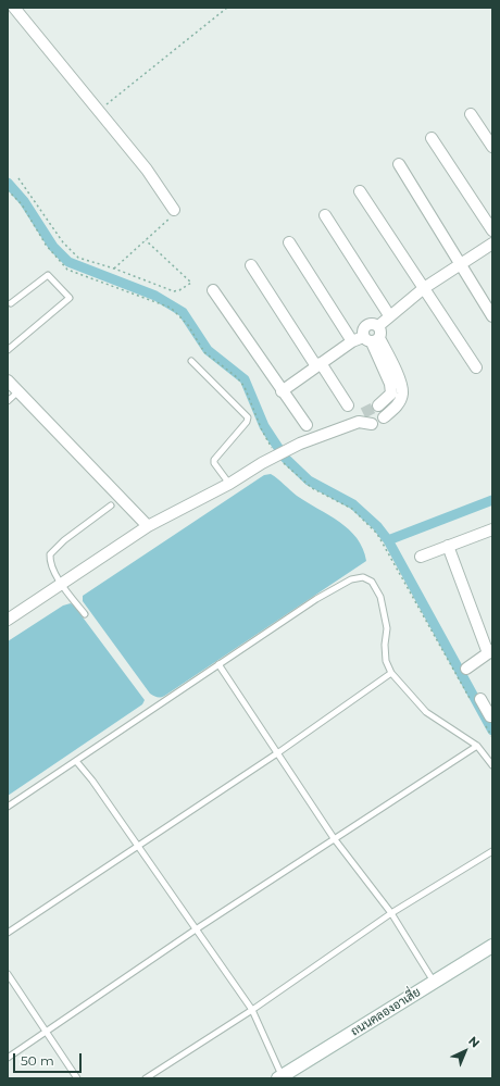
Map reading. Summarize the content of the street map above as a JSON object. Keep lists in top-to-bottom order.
{
  "streets": {
    "street": ["ถนนคลองอาเสี่ย"]
  },
  "scale_bar": "50 m",
  "north": "top right"
}
